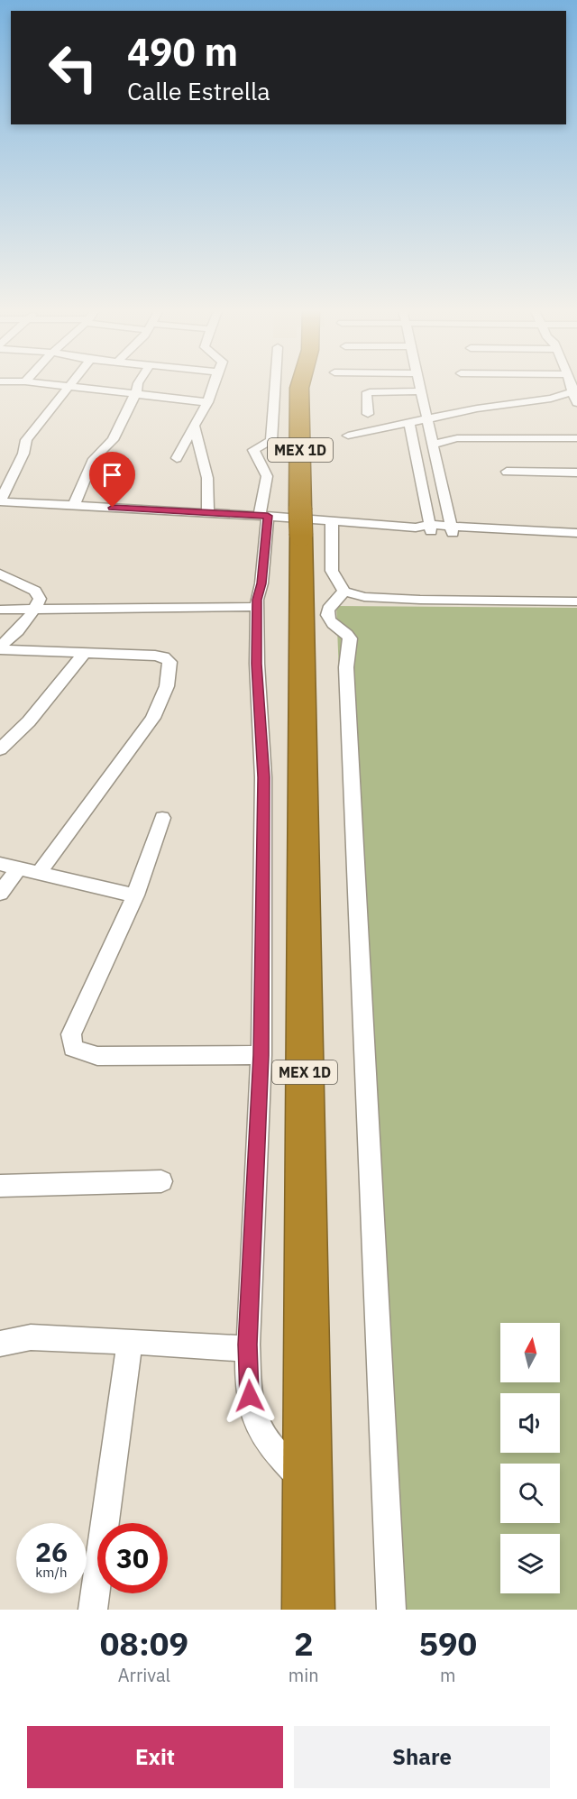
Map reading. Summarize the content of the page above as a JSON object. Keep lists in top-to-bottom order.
{
  "streets": {
    "highway": ["MEX 1D"]
  },
  "north": "top",
  "page": {
    "turn": ["490 m", "Calle Estrella"],
    "speed": "26 km/h",
    "limit": "30",
    "eta": [
      "08:09",
      "Arrival",
      "2",
      "min",
      "590",
      "m"
    ],
    "buttons": ["Exit", "Share"]
  }
}
